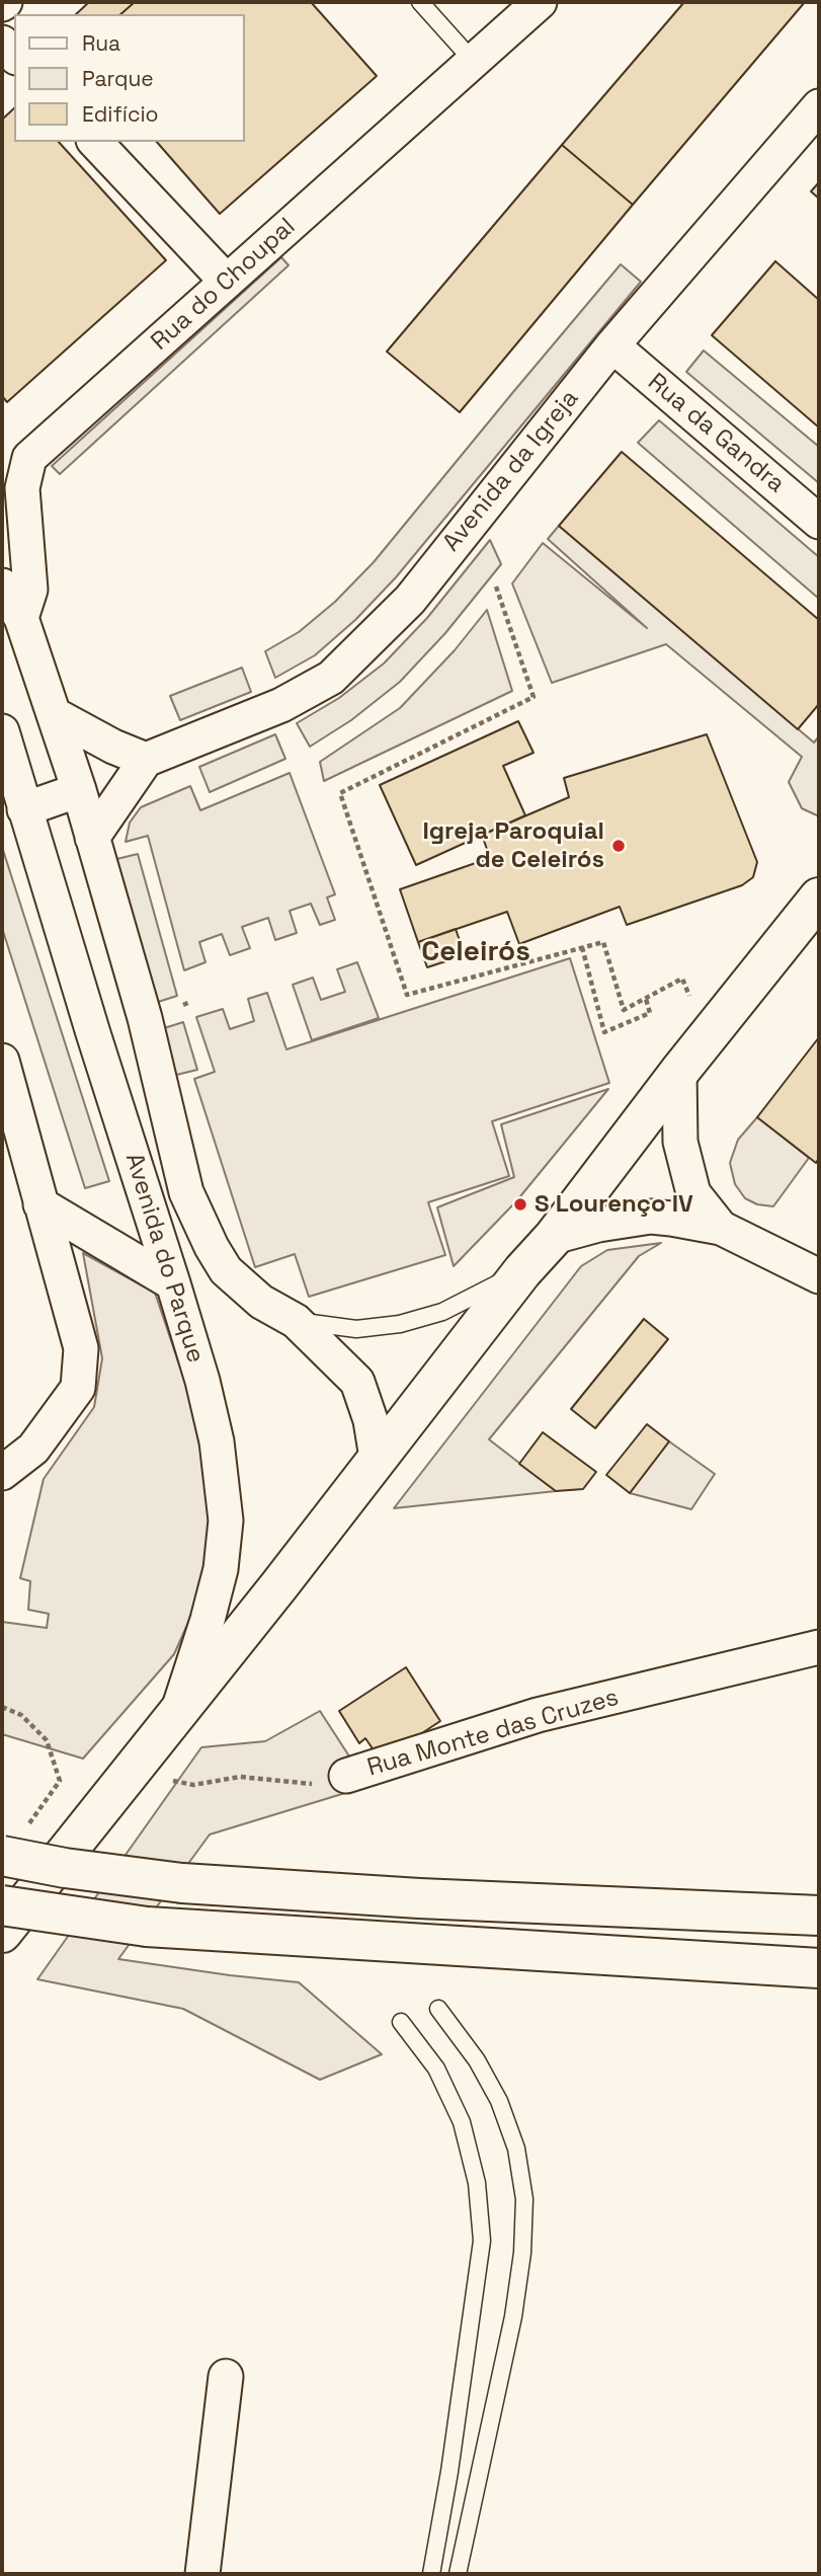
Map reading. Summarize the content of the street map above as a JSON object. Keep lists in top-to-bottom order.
{
  "streets": {
    "street": [
      "Rua do Choupal",
      "Rua da Gandra",
      "Avenida da Igreja",
      "Avenida do Parque",
      "Rua Monte das Cruzes"
    ]
  },
  "crossings": [
    ["Rua do Choupal", "Avenida do Parque"],
    ["Rua da Gandra", "Avenida da Igreja"]
  ],
  "districts": ["Celeirós"],
  "places": ["Igreja Paroquial de Celeirós", "S Lourenço IV"],
  "legend": ["Rua", "Parque", "Edifício"]
}
